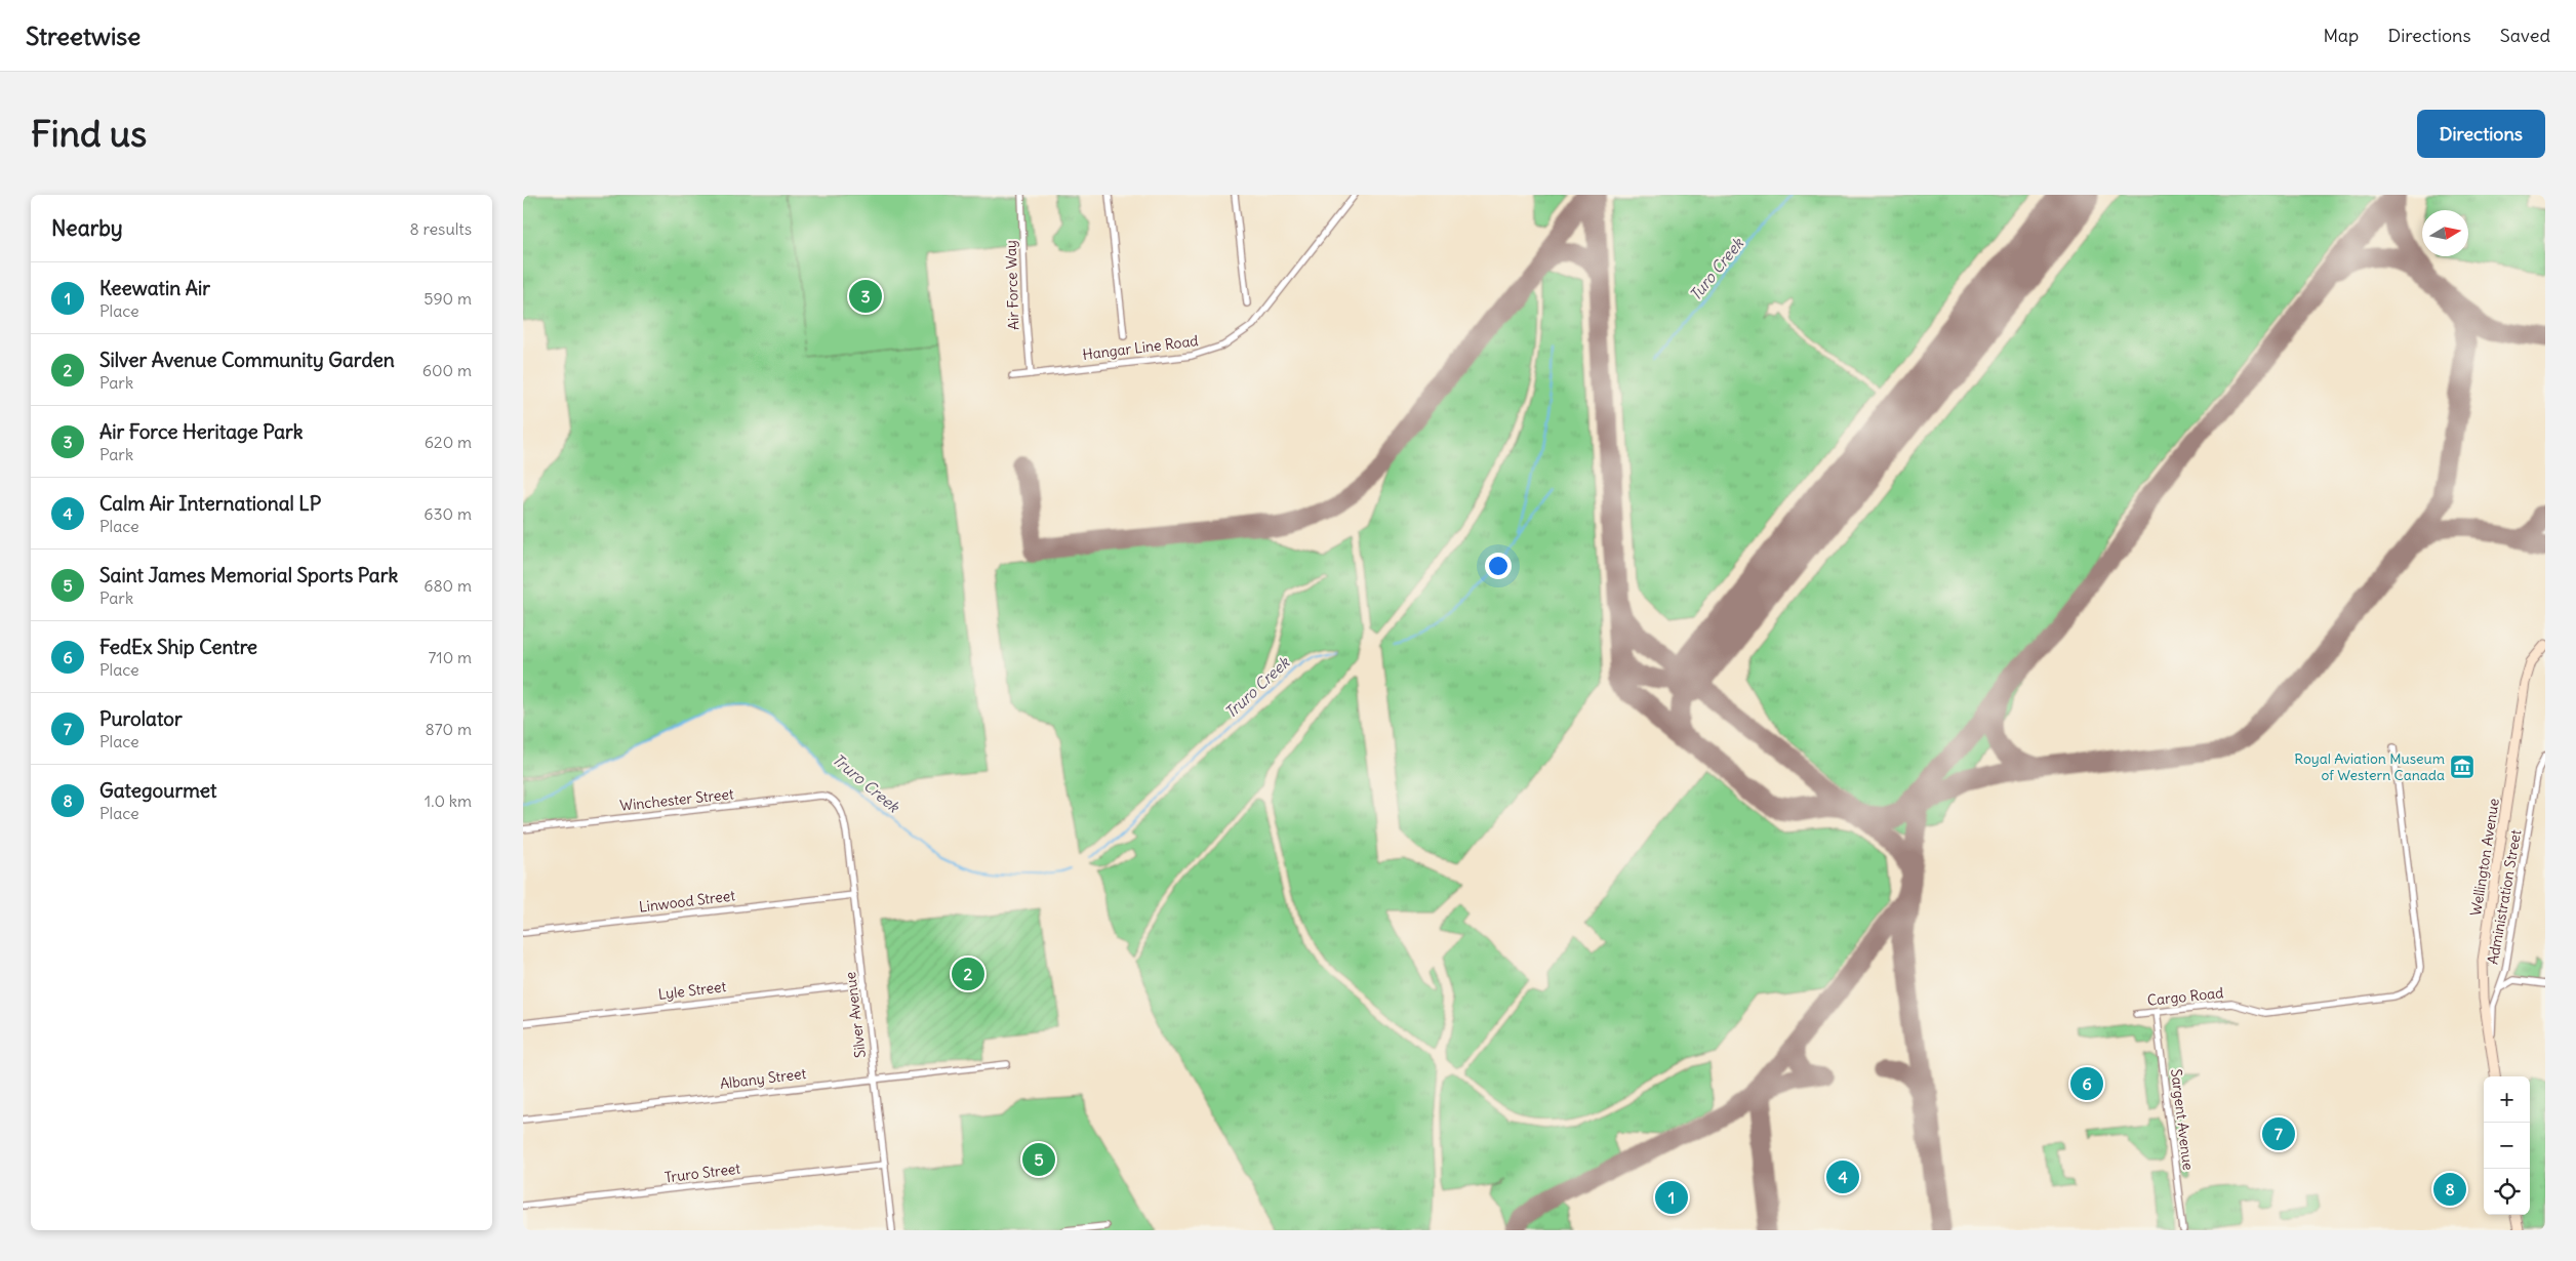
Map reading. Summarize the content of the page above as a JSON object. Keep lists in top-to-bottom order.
{
  "streets": {
    "main road": ["Wellington Avenue"],
    "street": [
      "Air Force Way",
      "Hangar Line Road",
      "Winchester Street",
      "Administration Street",
      "Linwood Street",
      "Lyle Street",
      "Cargo Road",
      "Silver Avenue",
      "Albany Street",
      "Sargent Avenue",
      "Truro Street"
    ]
  },
  "crossings": [
    ["Air Force Way", "Hangar Line Road"],
    ["Winchester Street", "Silver Avenue"],
    ["Wellington Avenue", "Administration Street"],
    ["Linwood Street", "Silver Avenue"],
    ["Lyle Street", "Silver Avenue"],
    ["Cargo Road", "Sargent Avenue"],
    ["Silver Avenue", "Albany Street"],
    ["Silver Avenue", "Truro Street"]
  ],
  "water": ["Turo Creek", "Truro Creek"],
  "places": {
    "museum": ["Royal Aviation Museum of Western Canada"]
  },
  "north": "right",
  "page": {
    "header": "Streetwise",
    "nav": ["Map", "Directions", "Saved"],
    "buttons": "Directions",
    "title": "Find us",
    "heading": ["Nearby", "8 results"],
    "list": [
      {
        "mark": "1",
        "name": "Keewatin Air",
        "note": "Place",
        "value": "590 m"
      },
      {
        "mark": "2",
        "name": "Silver Avenue Community Garden",
        "note": "Park",
        "value": "600 m"
      },
      {
        "mark": "3",
        "name": "Air Force Heritage Park",
        "note": "Park",
        "value": "620 m"
      },
      {
        "mark": "4",
        "name": "Calm Air International LP",
        "note": "Place",
        "value": "630 m"
      },
      {
        "mark": "5",
        "name": "Saint James Memorial Sports Park",
        "note": "Park",
        "value": "680 m"
      },
      {
        "mark": "6",
        "name": "FedEx Ship Centre",
        "note": "Place",
        "value": "710 m"
      },
      {
        "mark": "7",
        "name": "Purolator",
        "note": "Place",
        "value": "870 m"
      },
      {
        "mark": "8",
        "name": "Gategourmet",
        "note": "Place",
        "value": "1.0 km"
      }
    ],
    "pins": [
      "3",
      "2",
      "6",
      "7",
      "5",
      "4",
      "8",
      "1"
    ],
    "map_buttons": ["+", "−"]
  }
}
